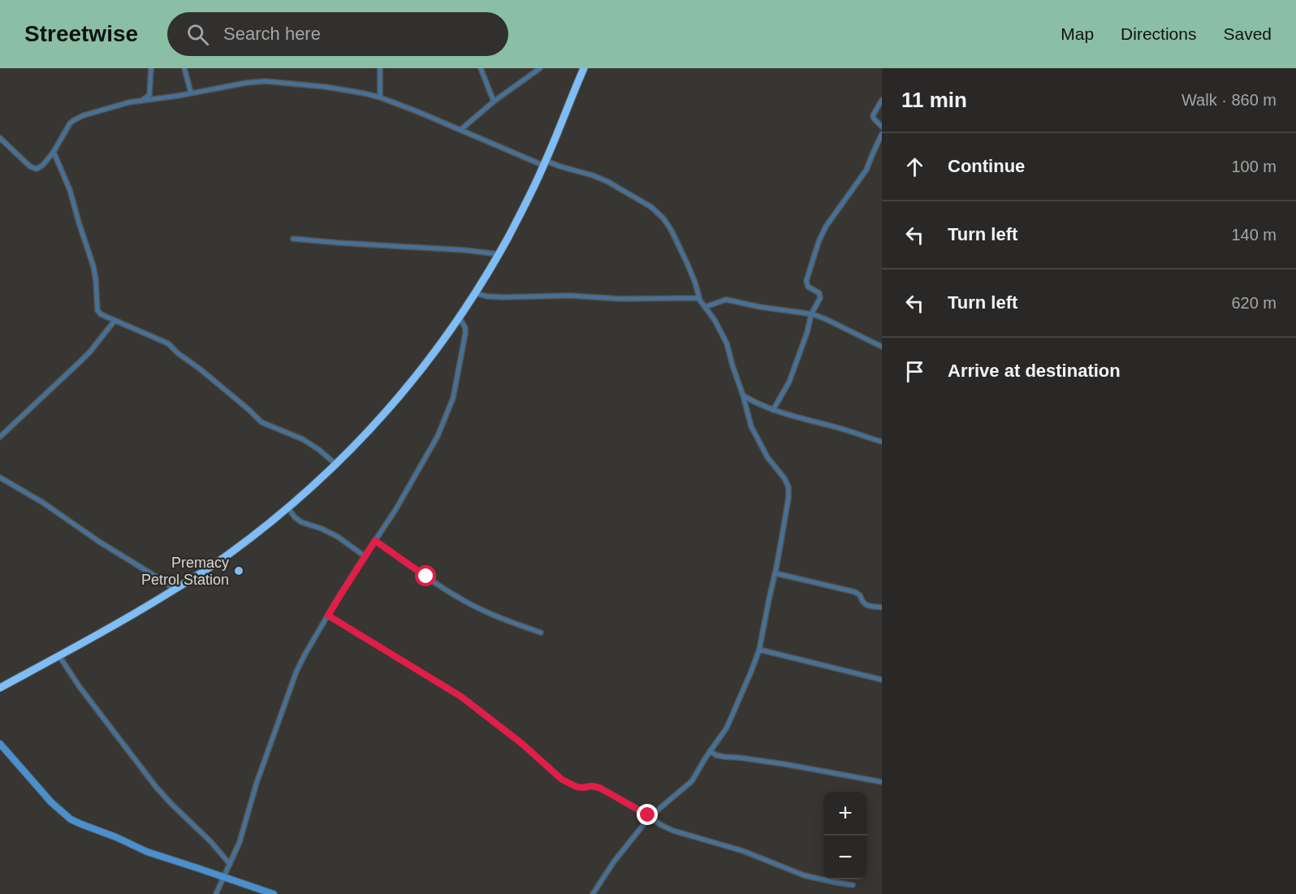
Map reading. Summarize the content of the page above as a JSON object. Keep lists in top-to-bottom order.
{
  "places": ["Premacy Petrol Station"],
  "page": {
    "header": "Streetwise",
    "search": "Search here",
    "nav": ["Map", "Directions", "Saved"],
    "heading": ["11 min", "Walk · 860 m"],
    "list": [
      ["Continue", "100 m"],
      ["Turn left", "140 m"],
      ["Turn left", "620 m"],
      "Arrive at destination"
    ],
    "map_buttons": ["+", "−"]
  }
}
